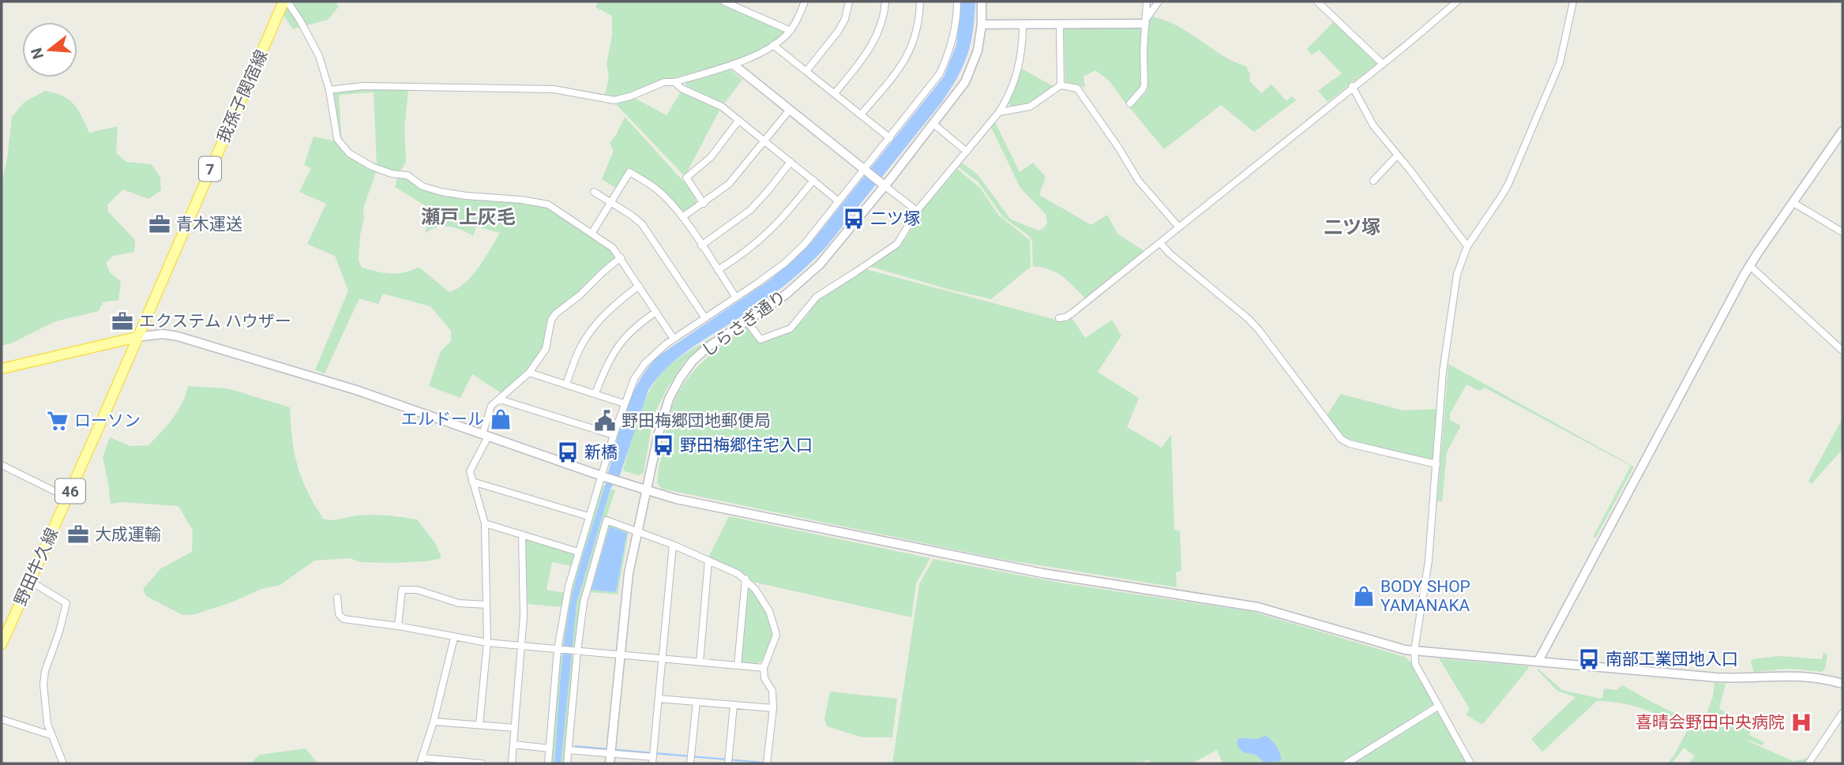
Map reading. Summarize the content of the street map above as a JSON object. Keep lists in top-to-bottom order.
{
  "streets": {
    "main road": [
      "我孫子関宿線",
      "7",
      "46",
      "野田牛久線"
    ],
    "street": ["しらさぎ通り"]
  },
  "crossings": [
    ["我孫子関宿線", "野田牛久線"]
  ],
  "districts": ["瀬戸上灰毛", "二ツ塚"],
  "places": {
    "bus stop": [
      "二ツ塚",
      "野田梅郷住宅入口",
      "新橋",
      "南部工業団地入口"
    ],
    "office": ["青木運送", "エクステム ハウザー", "大成運輸"],
    "shop": ["エルドール", "BODY SHOP YAMANAKA"],
    "supermarket": ["ローソン"],
    "public building": ["野田梅郷団地郵便局"],
    "hospital": ["喜晴会野田中央病院"]
  },
  "north": "left"
}
